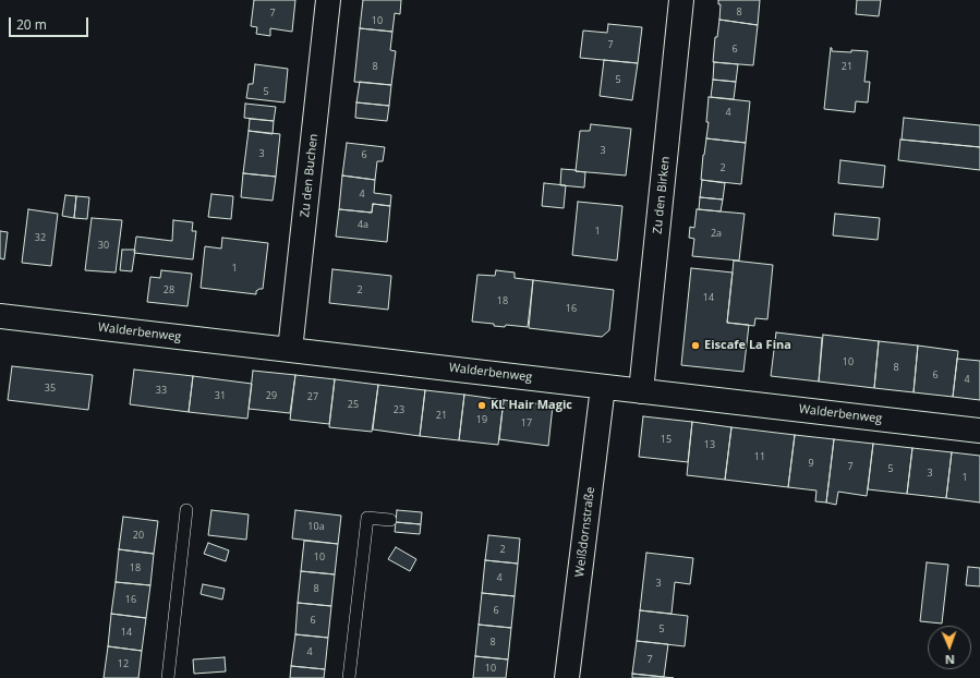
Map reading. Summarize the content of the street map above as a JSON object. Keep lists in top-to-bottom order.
{
  "streets": {
    "street": [
      "Zu den Buchen",
      "Zu den Birken",
      "Walderbenweg",
      "Weißdornstraße"
    ]
  },
  "crossings": [
    ["Zu den Buchen", "Walderbenweg"],
    ["Zu den Birken", "Walderbenweg"],
    ["Walderbenweg", "Weißdornstraße"]
  ],
  "places": ["Eiscafe La Fina", "KL Hair Magic"],
  "house_numbers": [
    "8",
    "7",
    "10",
    "7",
    "6",
    "8",
    "21",
    "5",
    "5",
    "4",
    "3",
    "3",
    "6",
    "2",
    "4",
    "4a",
    "1",
    "2a",
    "32",
    "30",
    "1",
    "28",
    "2",
    "14",
    "18",
    "16",
    "10",
    "8",
    "6",
    "4",
    "35",
    "33",
    "31",
    "29",
    "27",
    "25",
    "23",
    "21",
    "19",
    "17",
    "15",
    "13",
    "11",
    "9",
    "7",
    "5",
    "3",
    "1",
    "10a",
    "20",
    "2",
    "10",
    "18",
    "4",
    "3",
    "8",
    "16",
    "6",
    "6",
    "5",
    "14",
    "8",
    "4",
    "7",
    "12",
    "10"
  ],
  "scale_bar": "20 m",
  "north": "bottom"
}
